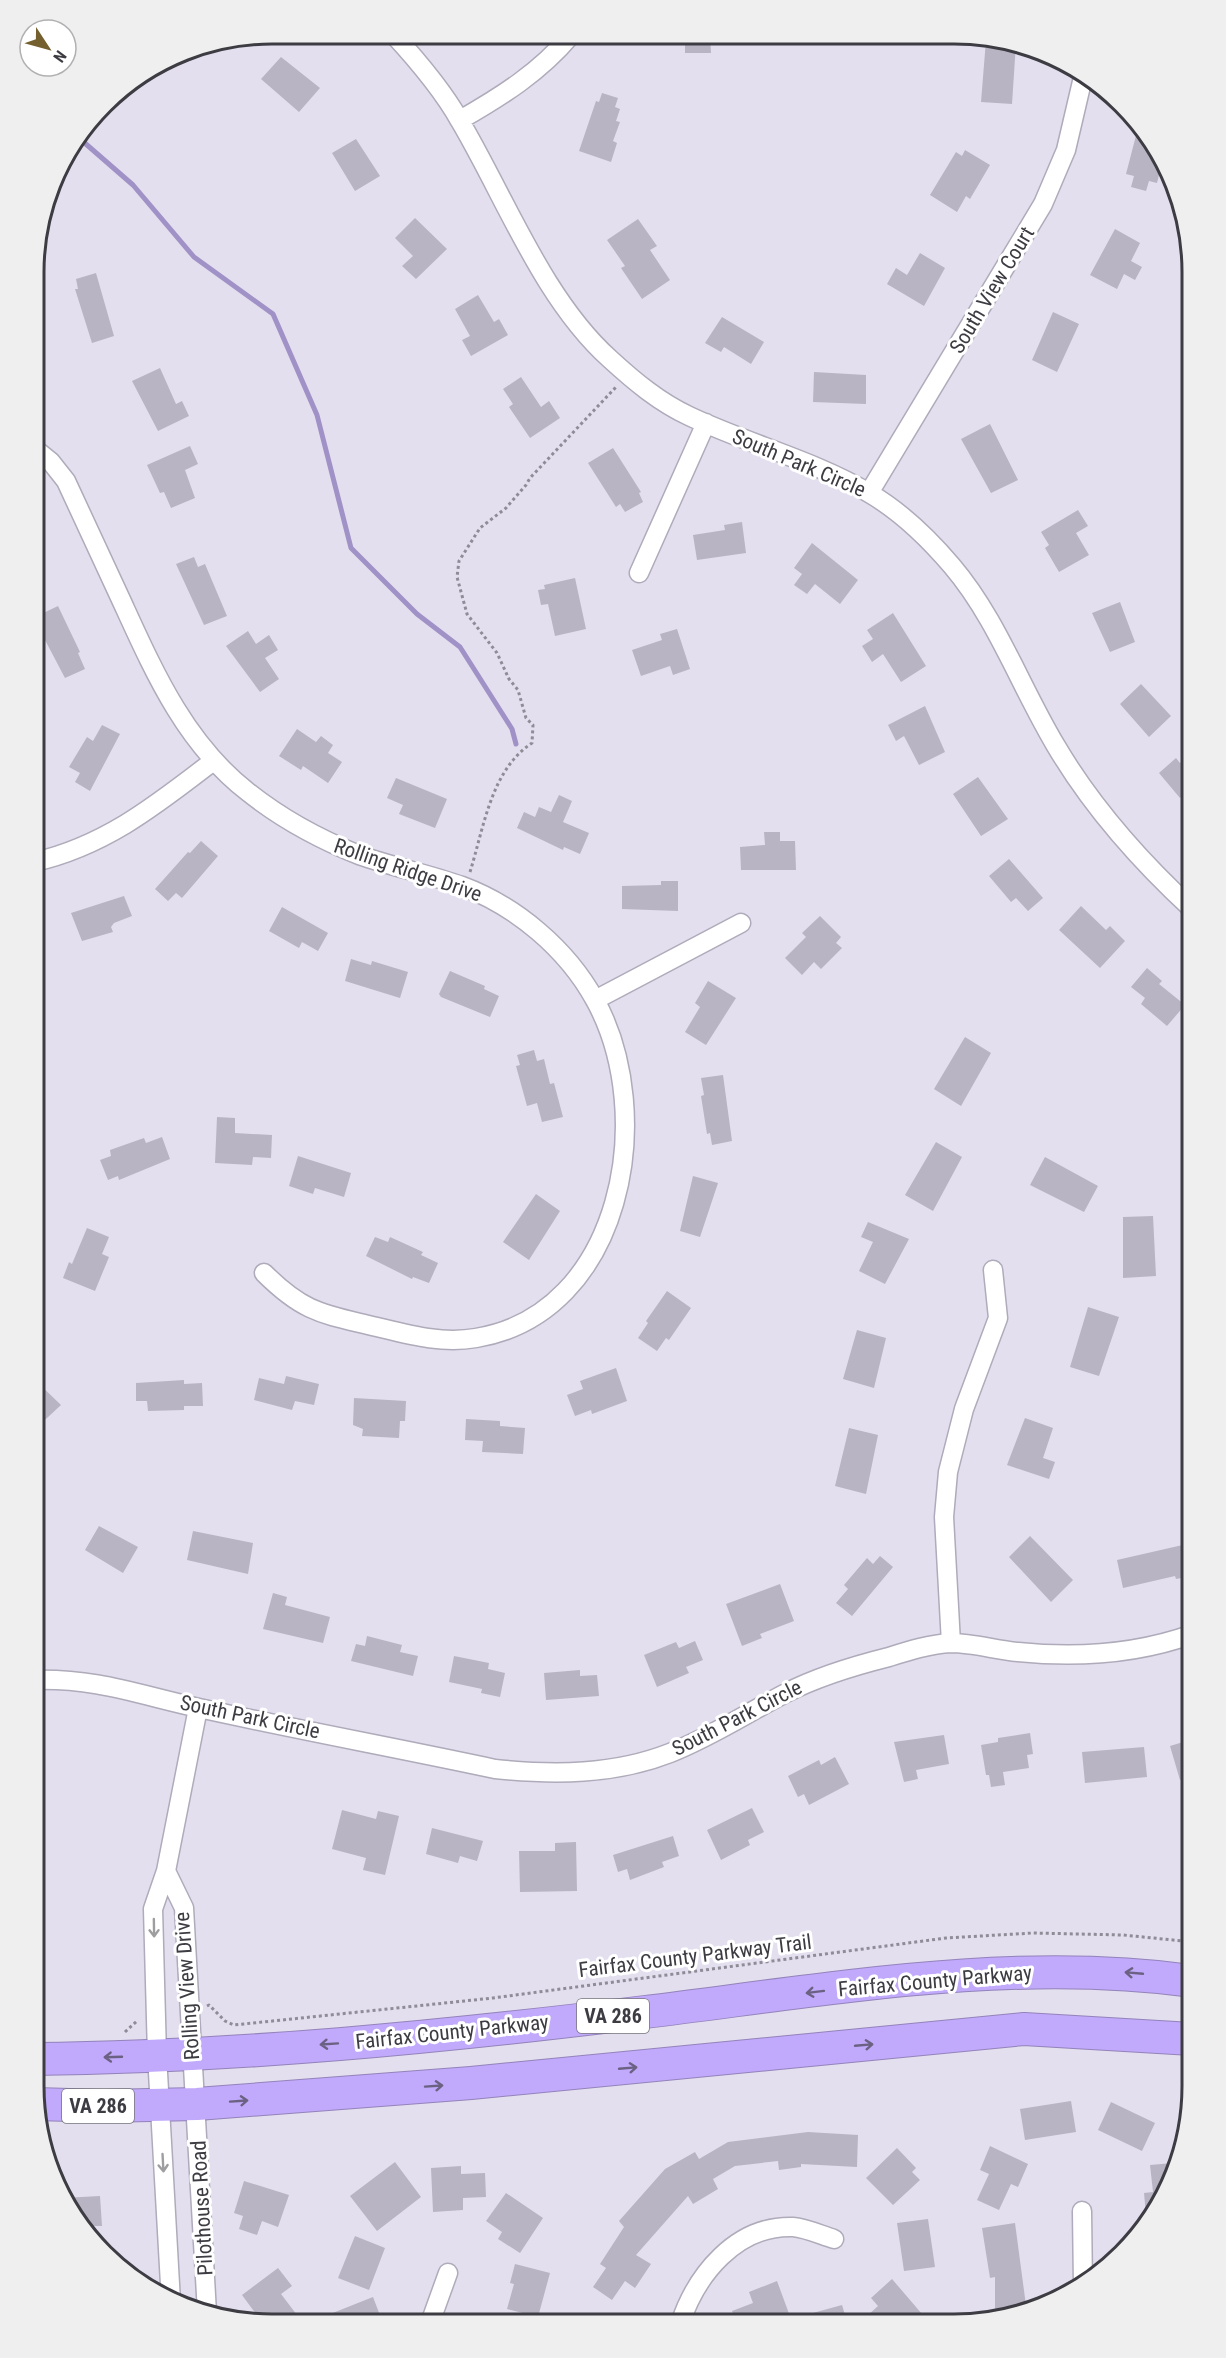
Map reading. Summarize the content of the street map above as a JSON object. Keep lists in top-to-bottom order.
{
  "streets": {
    "highway": ["Fairfax County Parkway", "VA 286"],
    "street": [
      "South View Court",
      "South Park Circle",
      "Rolling Ridge Drive",
      "Rolling View Drive",
      "Pilothouse Road"
    ],
    "path": ["Fairfax County Parkway Trail"]
  },
  "crossings": [
    ["South View Court", "South Park Circle"],
    ["South Park Circle", "Rolling View Drive"],
    ["Fairfax County Parkway", "Rolling View Drive"],
    ["Rolling View Drive", "VA 286"],
    ["Rolling View Drive", "Pilothouse Road"],
    ["VA 286", "Pilothouse Road"]
  ],
  "north": "bottom right"
}
